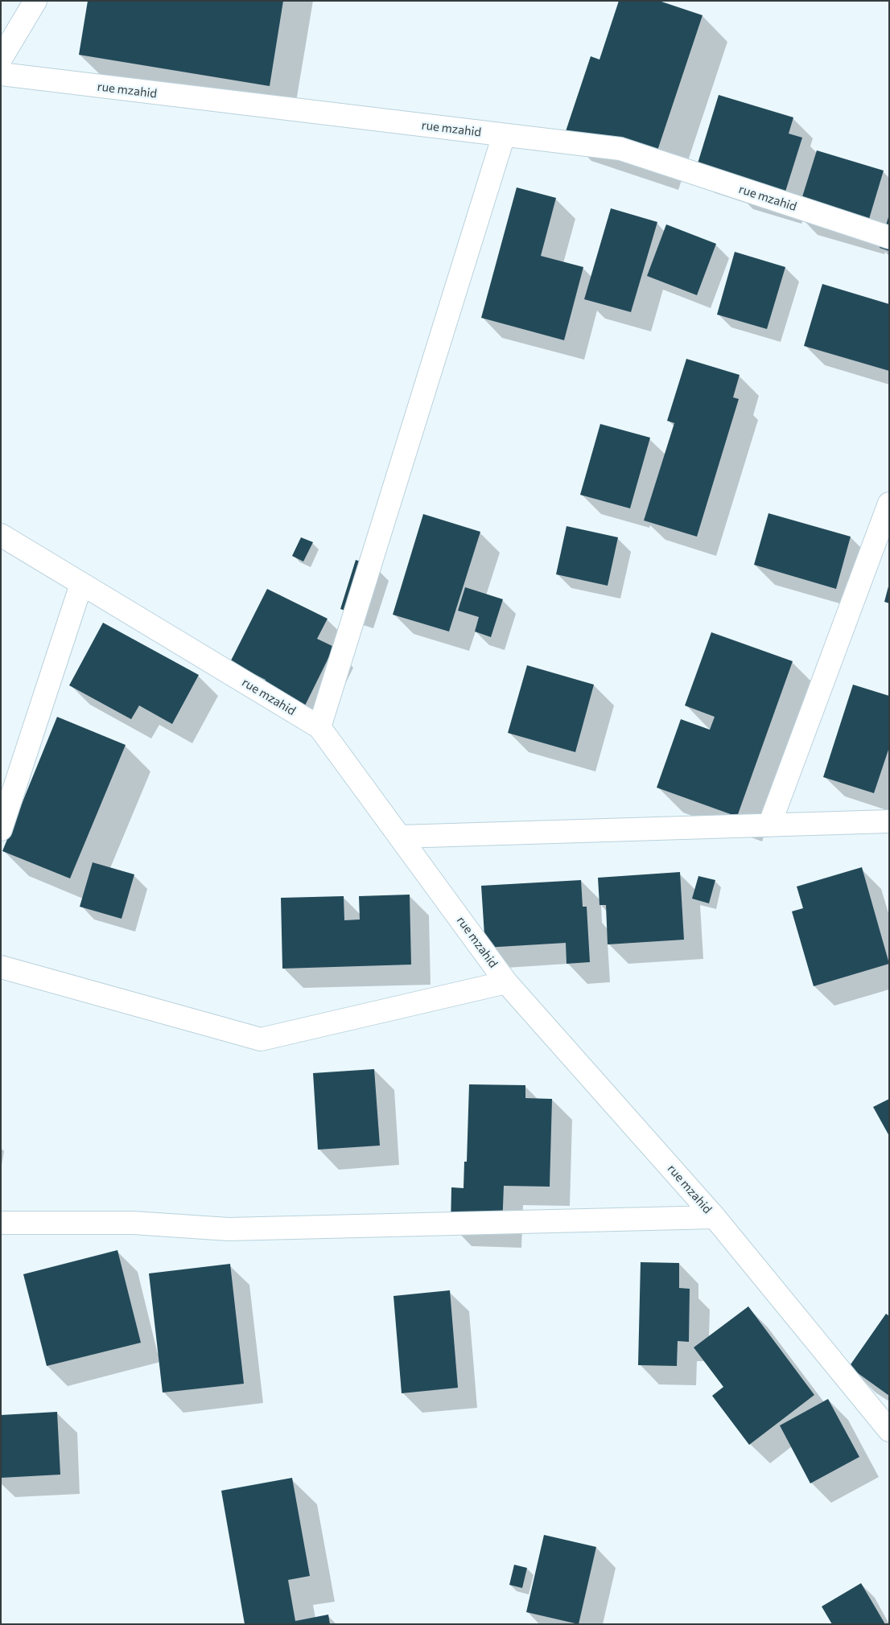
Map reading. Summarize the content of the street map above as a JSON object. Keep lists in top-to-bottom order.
{
  "streets": {
    "street": ["rue mzahid"]
  }
}
